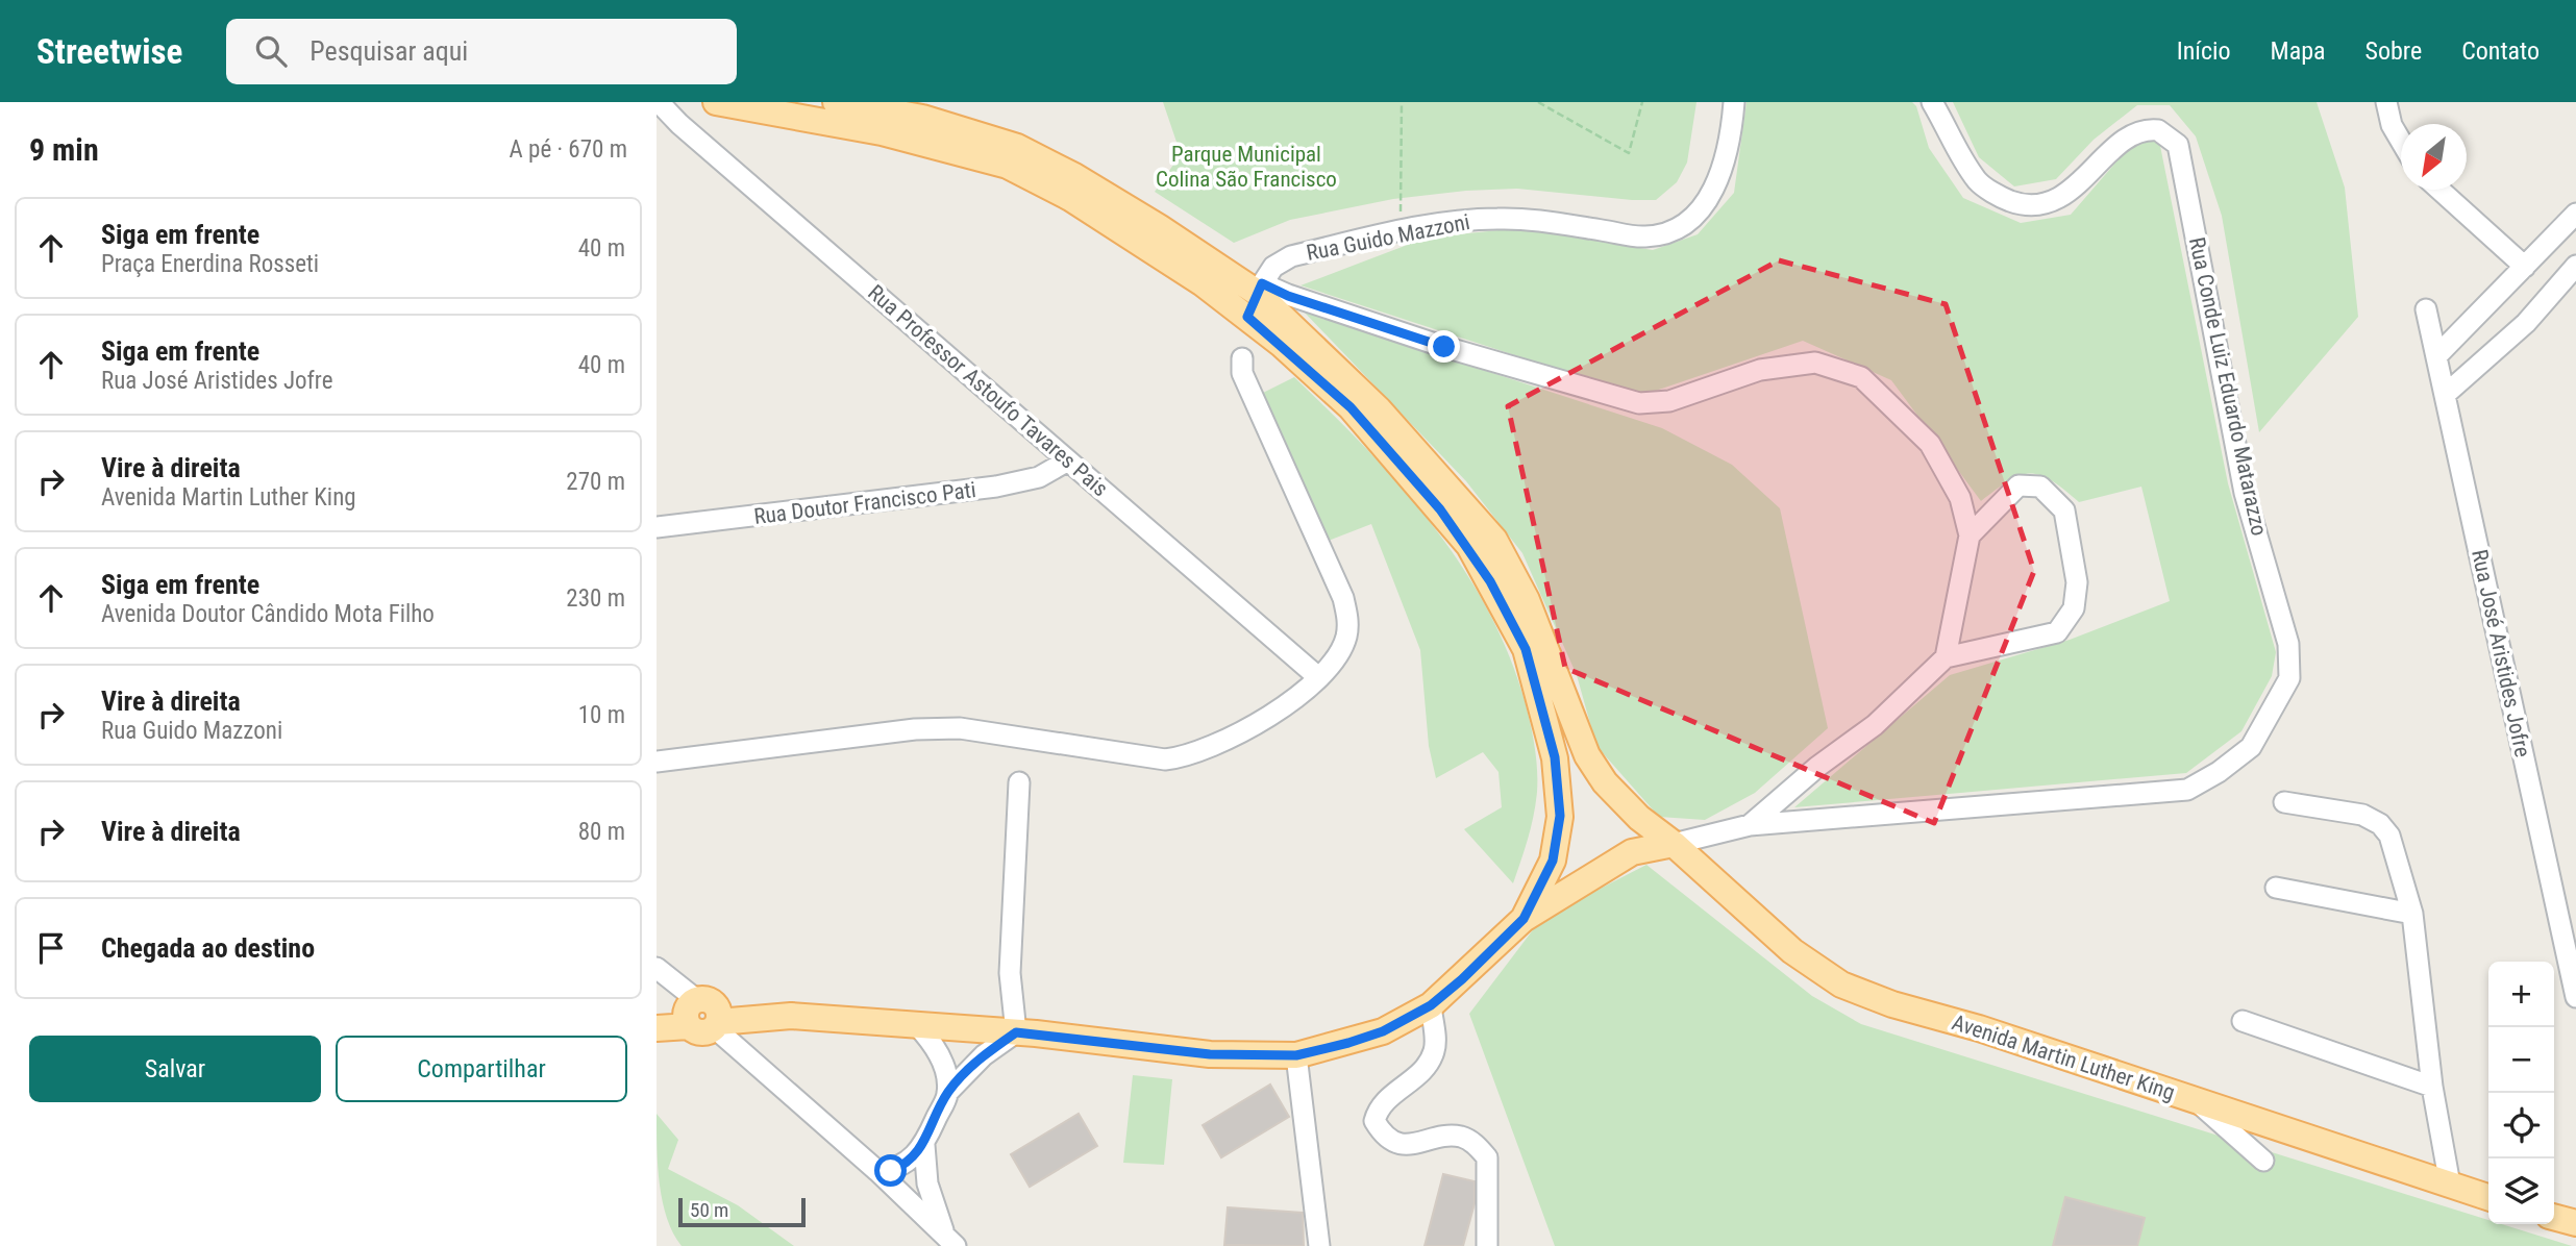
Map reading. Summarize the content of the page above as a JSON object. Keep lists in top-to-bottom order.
{
  "streets": {
    "main road": ["Avenida Martin Luther King"],
    "street": [
      "Rua Guido Mazzoni",
      "Rua Conde Luiz Eduardo Matarazzo",
      "Rua Professor Astoufo Tavares Pais",
      "Rua Doutor Francisco Pati",
      "Rua José Aristides Jofre"
    ]
  },
  "crossings": [
    ["Rua Guido Mazzoni", "Avenida Martin Luther King"],
    ["Rua Conde Luiz Eduardo Matarazzo", "Avenida Martin Luther King"],
    ["Rua Professor Astoufo Tavares Pais", "Rua Doutor Francisco Pati"]
  ],
  "parks": ["Parque Municipal Colina São Francisco"],
  "scale_bar": "50 m",
  "north": "bottom left",
  "page": {
    "header": "Streetwise",
    "search": "Pesquisar aqui",
    "nav": [
      "Início",
      "Mapa",
      "Sobre",
      "Contato"
    ],
    "heading": ["9 min", "A pé · 670 m"],
    "list": [
      ["Siga em frente", "Praça Enerdina Rosseti", "40 m"],
      ["Siga em frente", "Rua José Aristides Jofre", "40 m"],
      ["Vire à direita", "Avenida Martin Luther King", "270 m"],
      ["Siga em frente", "Avenida Doutor Cândido Mota Filho", "230 m"],
      ["Vire à direita", "Rua Guido Mazzoni", "10 m"],
      ["Vire à direita", "80 m"],
      "Chegada ao destino"
    ],
    "map_buttons": ["+", "−"],
    "buttons": ["Salvar", "Compartilhar"],
    "scale": "50 m"
  }
}
